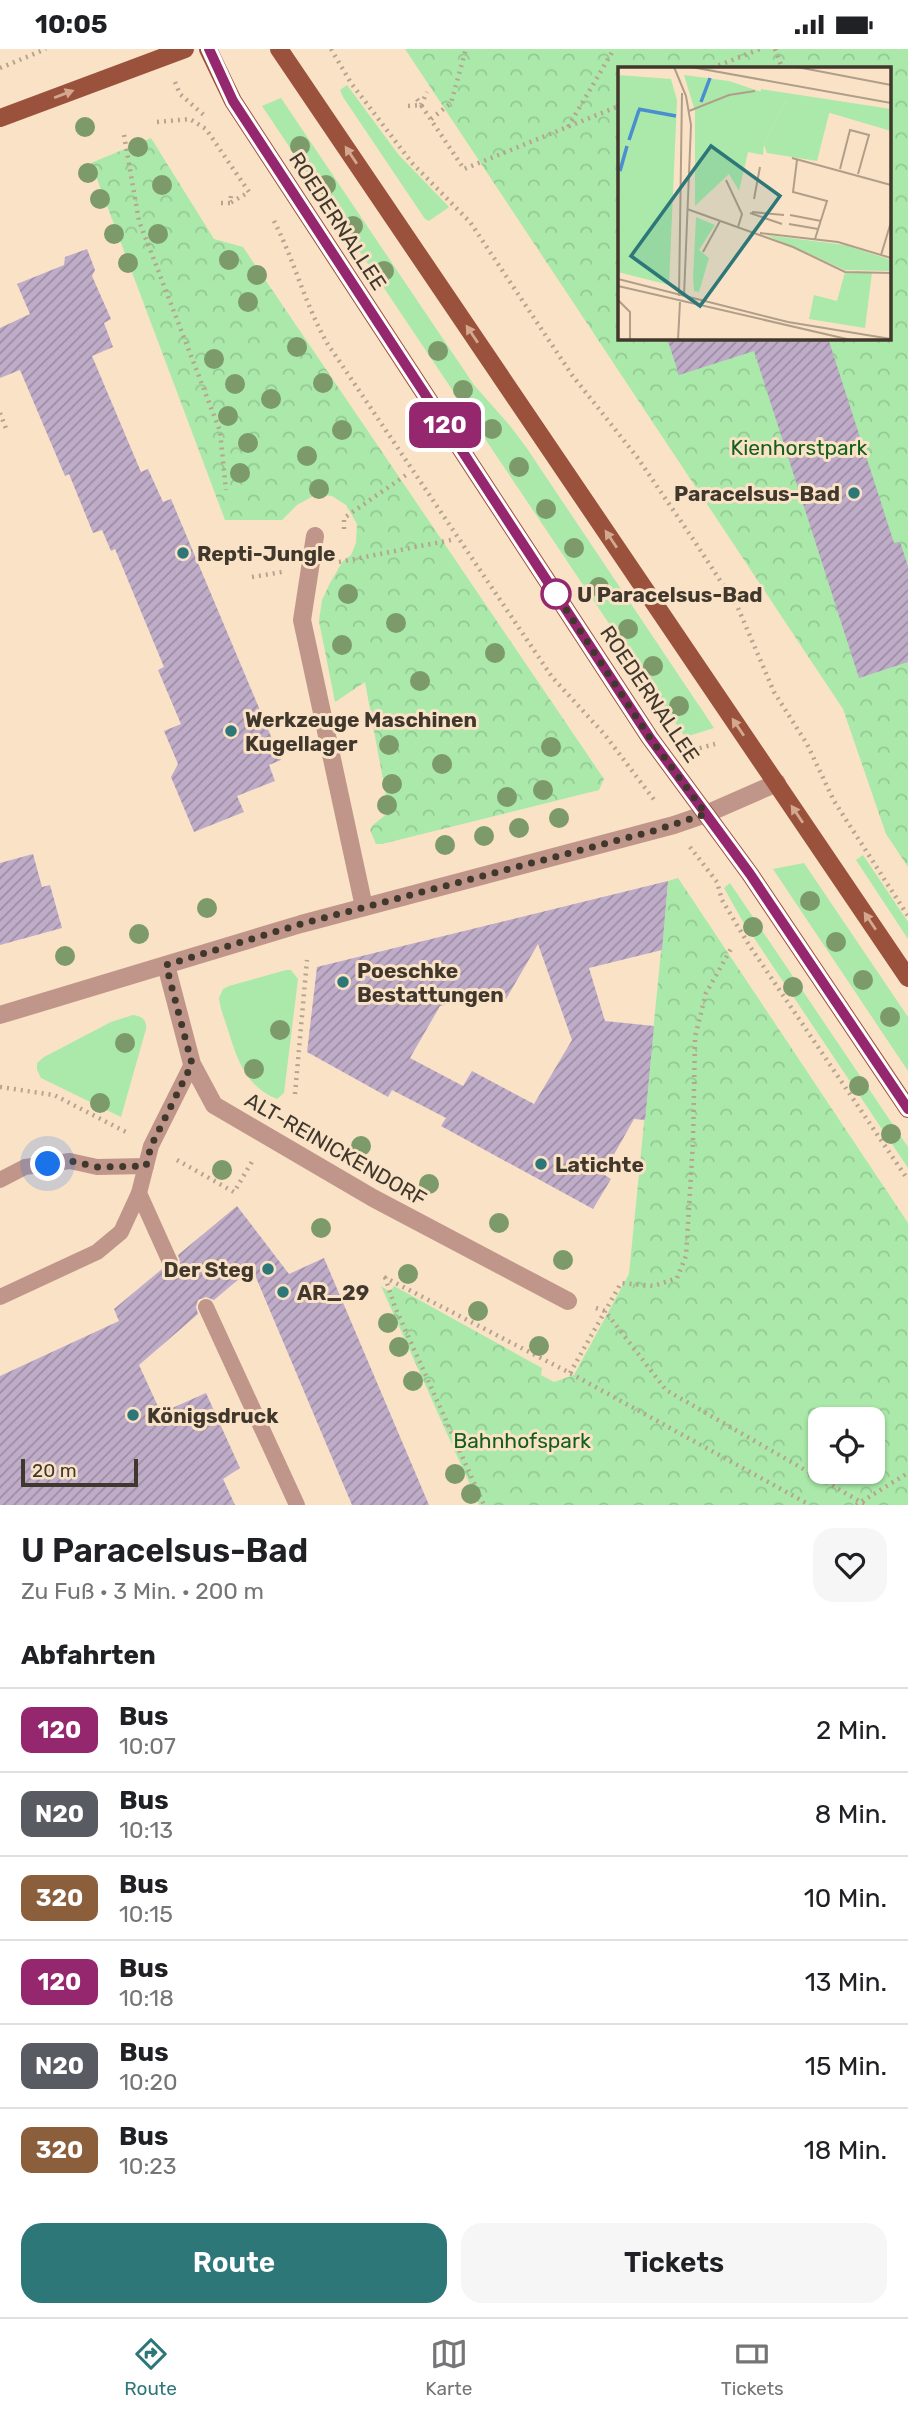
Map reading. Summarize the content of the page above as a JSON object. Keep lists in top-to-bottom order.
{
  "streets": {
    "main road": ["ROEDERNALLEE"],
    "street": ["ALT-REINICKENDORF"]
  },
  "parks": ["Kienhorstpark", "Bahnhofspark"],
  "places": [
    "Paracelsus-Bad",
    "Repti-Jungle",
    "U Paracelsus-Bad",
    "Werkzeuge Maschinen Kugellager",
    "Poeschke Bestattungen",
    "Latichte",
    "Der Steg",
    "AR_29",
    "Königsdruck"
  ],
  "lines": ["bus line 120"],
  "scale_bar": "20 m",
  "page": {
    "status": "10:05",
    "on_map": "120",
    "scale": "20 m",
    "heading": [
      ["U Paracelsus-Bad", "Zu Fuß · 3 Min. · 200 m"],
      "Abfahrten"
    ],
    "list": [
      {
        "mark": "120",
        "name": "Bus",
        "note": "10:07",
        "value": "2 Min."
      },
      {
        "mark": "N20",
        "name": "Bus",
        "note": "10:13",
        "value": "8 Min."
      },
      {
        "mark": "320",
        "name": "Bus",
        "note": "10:15",
        "value": "10 Min."
      },
      {
        "mark": "120",
        "name": "Bus",
        "note": "10:18",
        "value": "13 Min."
      },
      {
        "mark": "N20",
        "name": "Bus",
        "note": "10:20",
        "value": "15 Min."
      },
      {
        "mark": "320",
        "name": "Bus",
        "note": "10:23",
        "value": "18 Min."
      }
    ],
    "buttons": ["Route", "Tickets"],
    "tabs": ["Route", "Karte", "Tickets"]
  }
}
